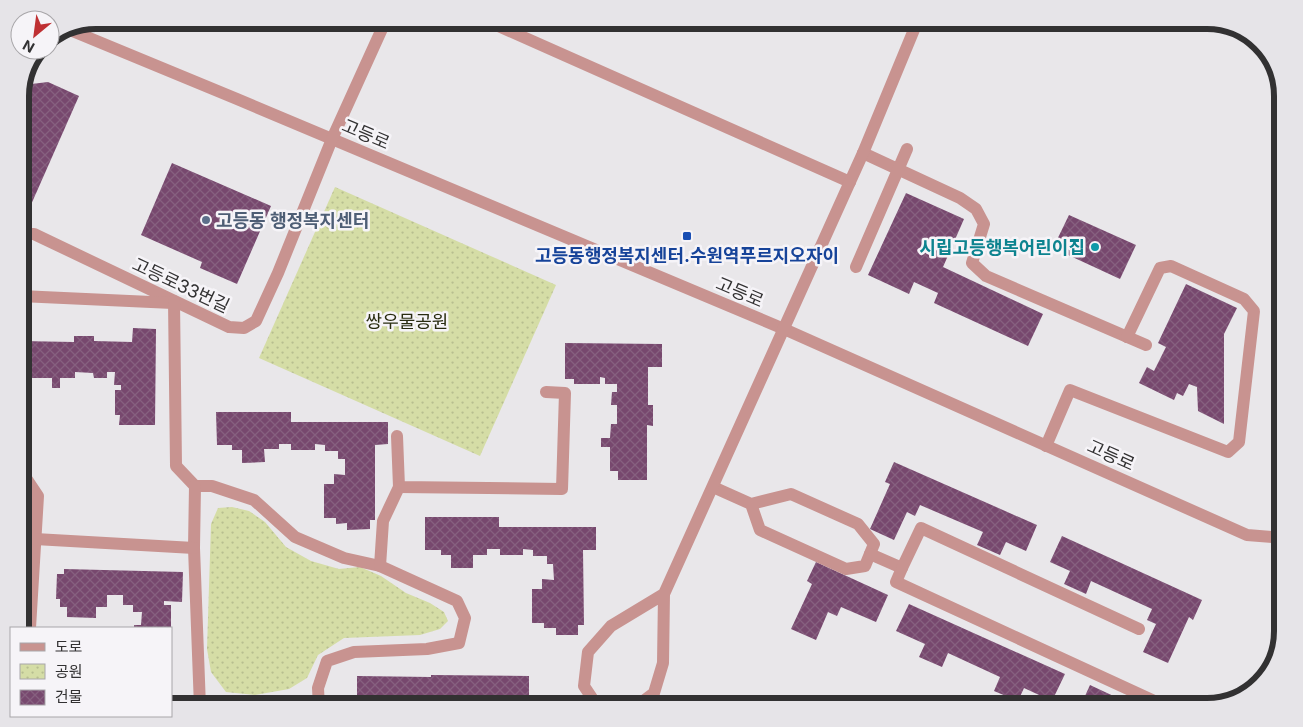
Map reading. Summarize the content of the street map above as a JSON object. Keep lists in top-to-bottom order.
{
  "streets": {
    "street": ["고등로", "고등로33번길"]
  },
  "crossings": [
    ["고등로", "고등로33번길"]
  ],
  "parks": ["쌍우물공원"],
  "places": {
    "other": ["고등동 행정복지센터", "시립고등행복어린이집"],
    "transit": ["고등동행정복지센터.수원역푸르지오자이"]
  },
  "legend": ["도로", "공원", "건물"],
  "north": "bottom left"
}
